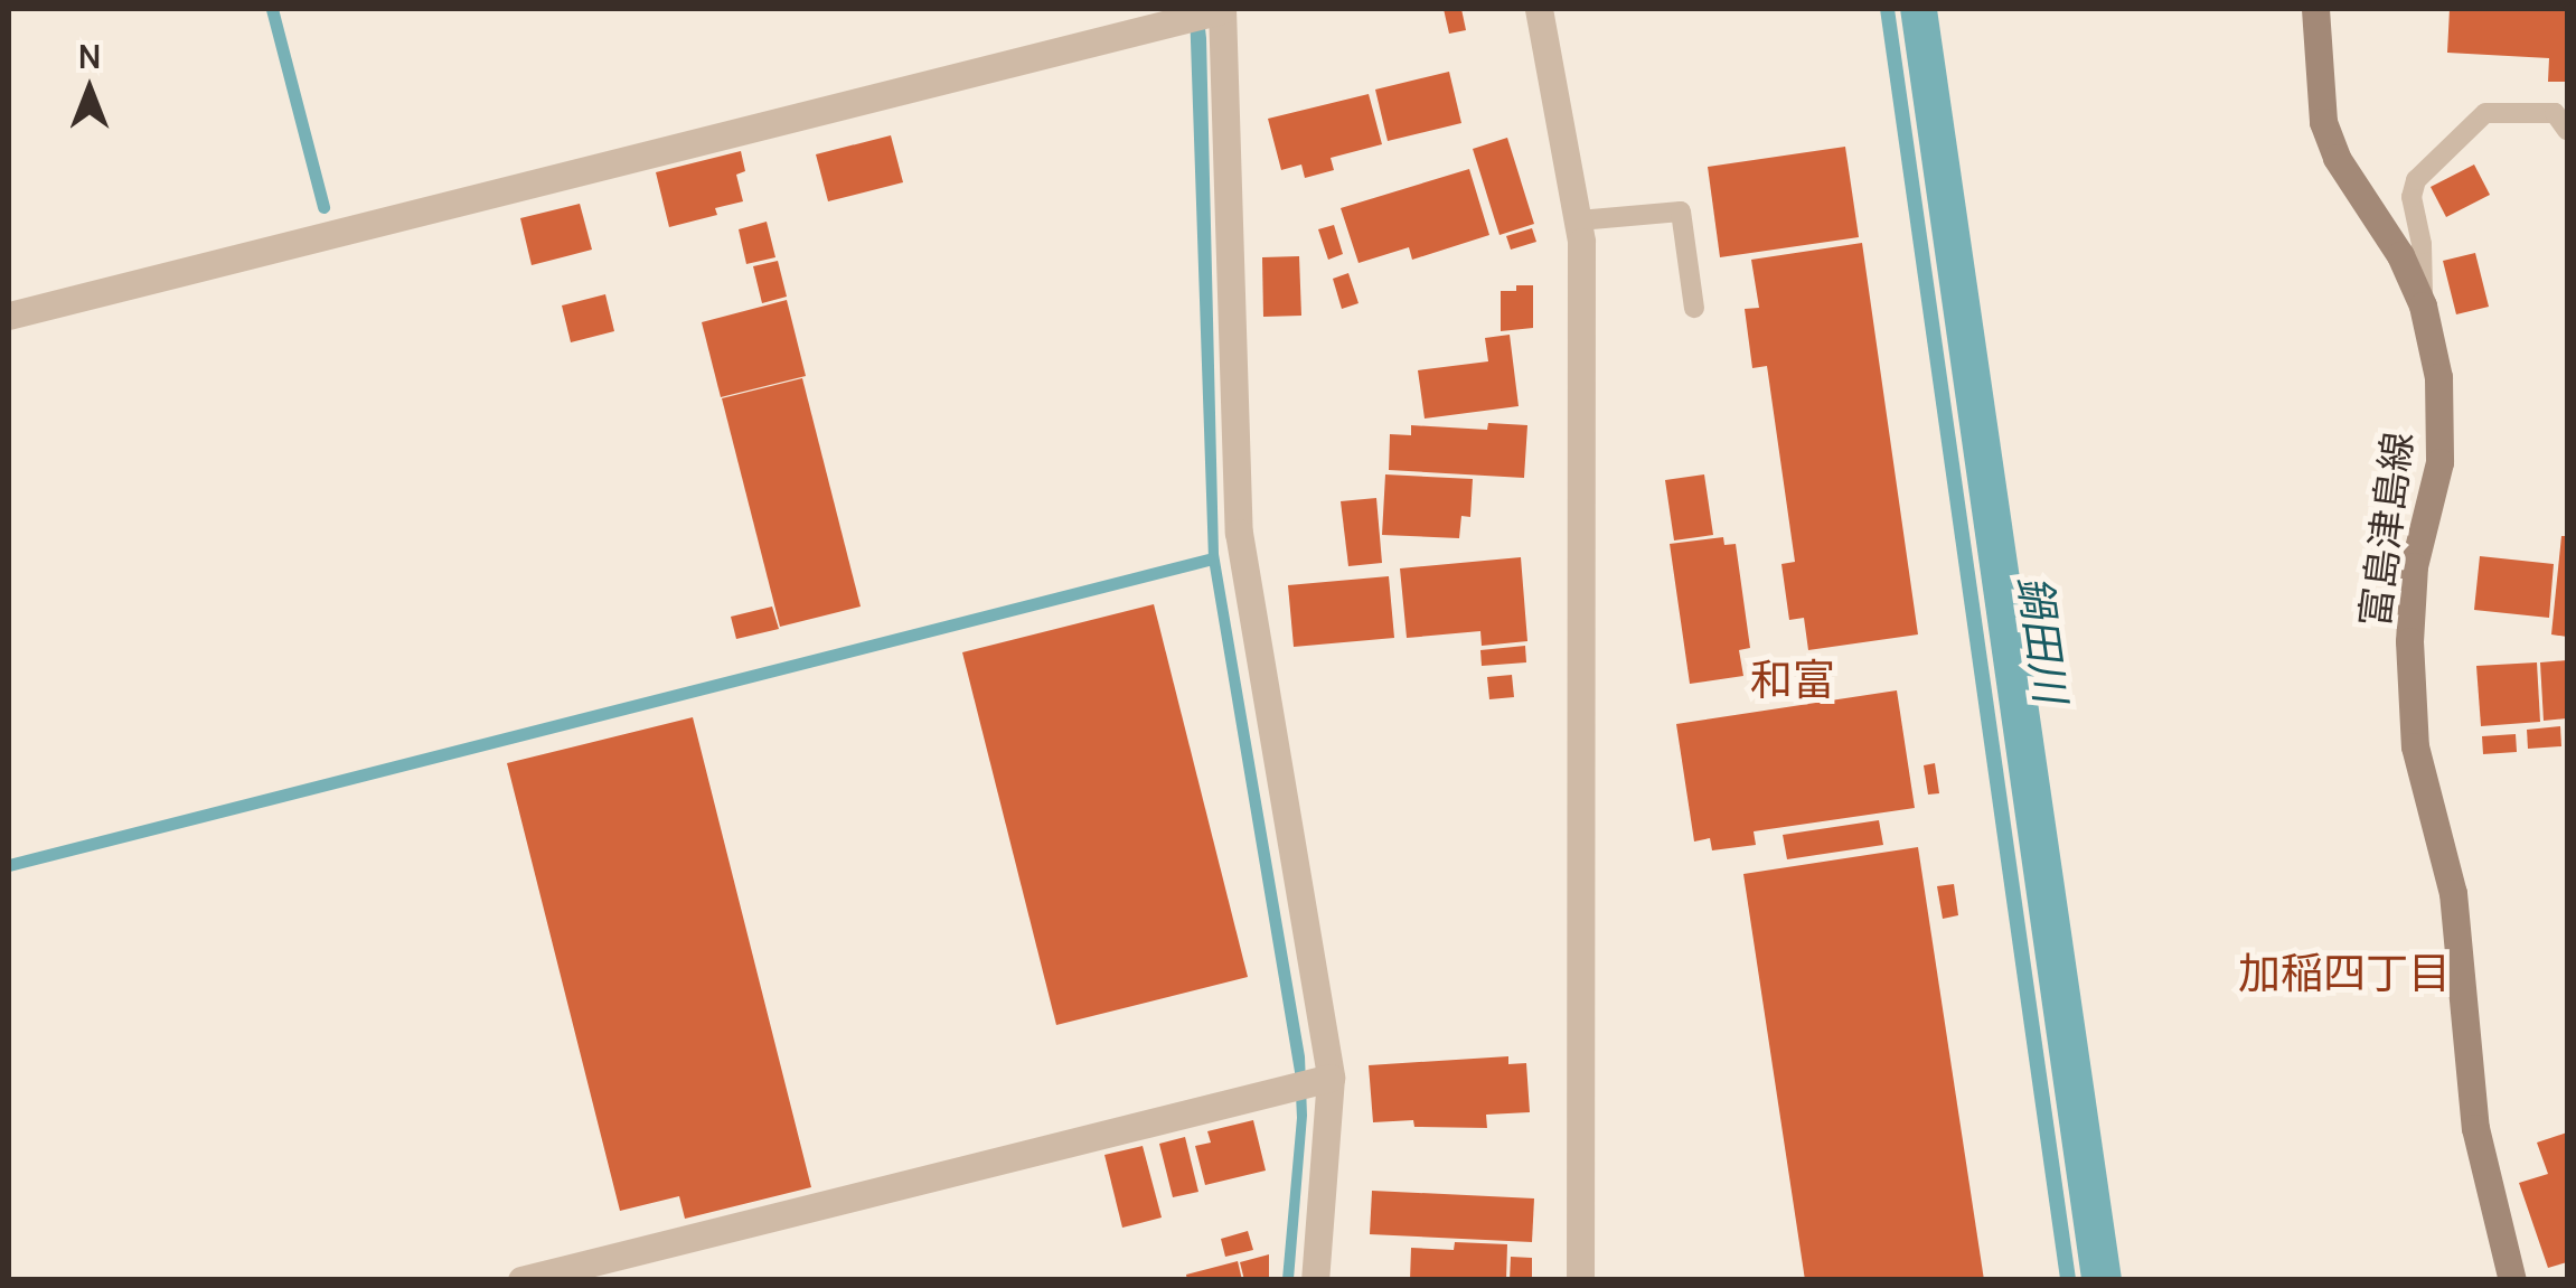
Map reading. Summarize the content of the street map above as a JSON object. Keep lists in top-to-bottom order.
{
  "streets": {
    "main road": ["富島津島線"]
  },
  "districts": ["和富", "加稲四丁目"],
  "water": ["鍋田川"],
  "north": "top"
}
